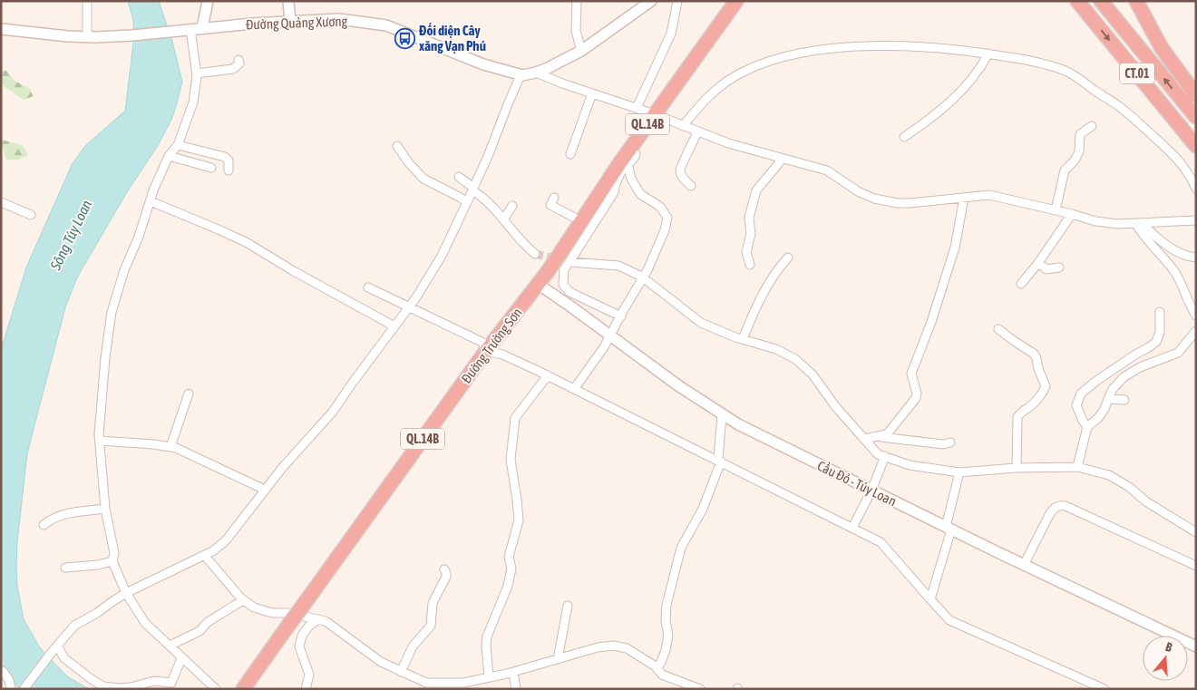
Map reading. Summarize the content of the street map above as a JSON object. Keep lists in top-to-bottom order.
{
  "streets": {
    "highway": ["CT.01", "QL.14B", "Đường Trường Sơn"],
    "street": ["Đường Quảng Xương", "Cầu Đỏ - Túy Loan"]
  },
  "crossings": [
    ["Đường Trường Sơn", "Cầu Đỏ - Túy Loan"]
  ],
  "water": ["Sông Túy Loan"],
  "places": {
    "bus stop": ["Đối diện Cây xăng Vạn Phú"]
  },
  "north": "top"
}
